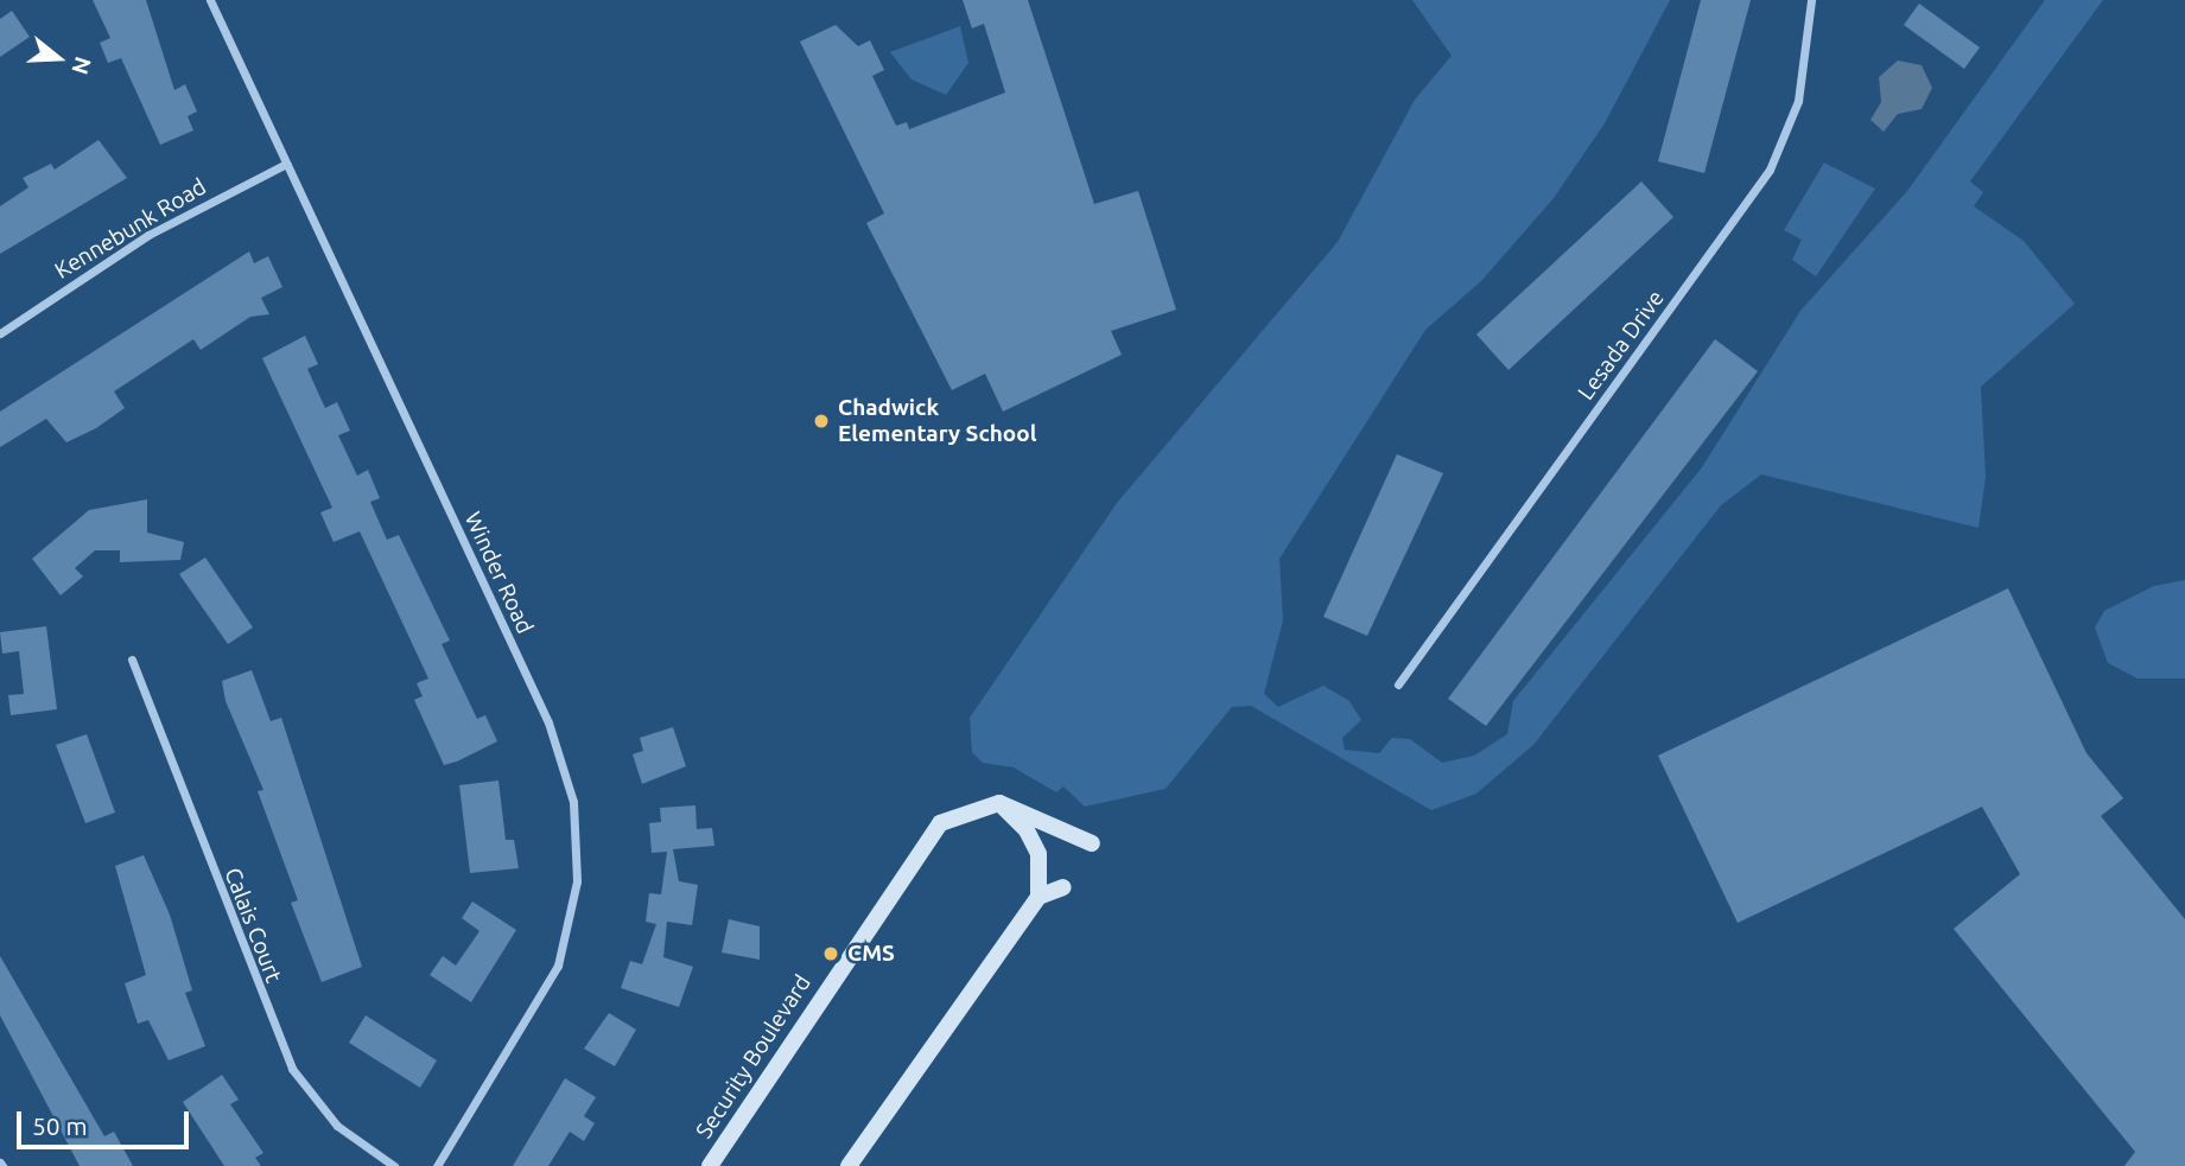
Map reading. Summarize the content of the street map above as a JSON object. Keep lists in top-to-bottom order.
{
  "streets": {
    "street": [
      "Kennebunk Road",
      "Lesada Drive",
      "Winder Road",
      "Calais Court",
      "Security Boulevard"
    ]
  },
  "crossings": [
    ["Kennebunk Road", "Winder Road"]
  ],
  "places": ["Chadwick Elementary School", "CMS"],
  "scale_bar": "50 m",
  "north": "right"
}
